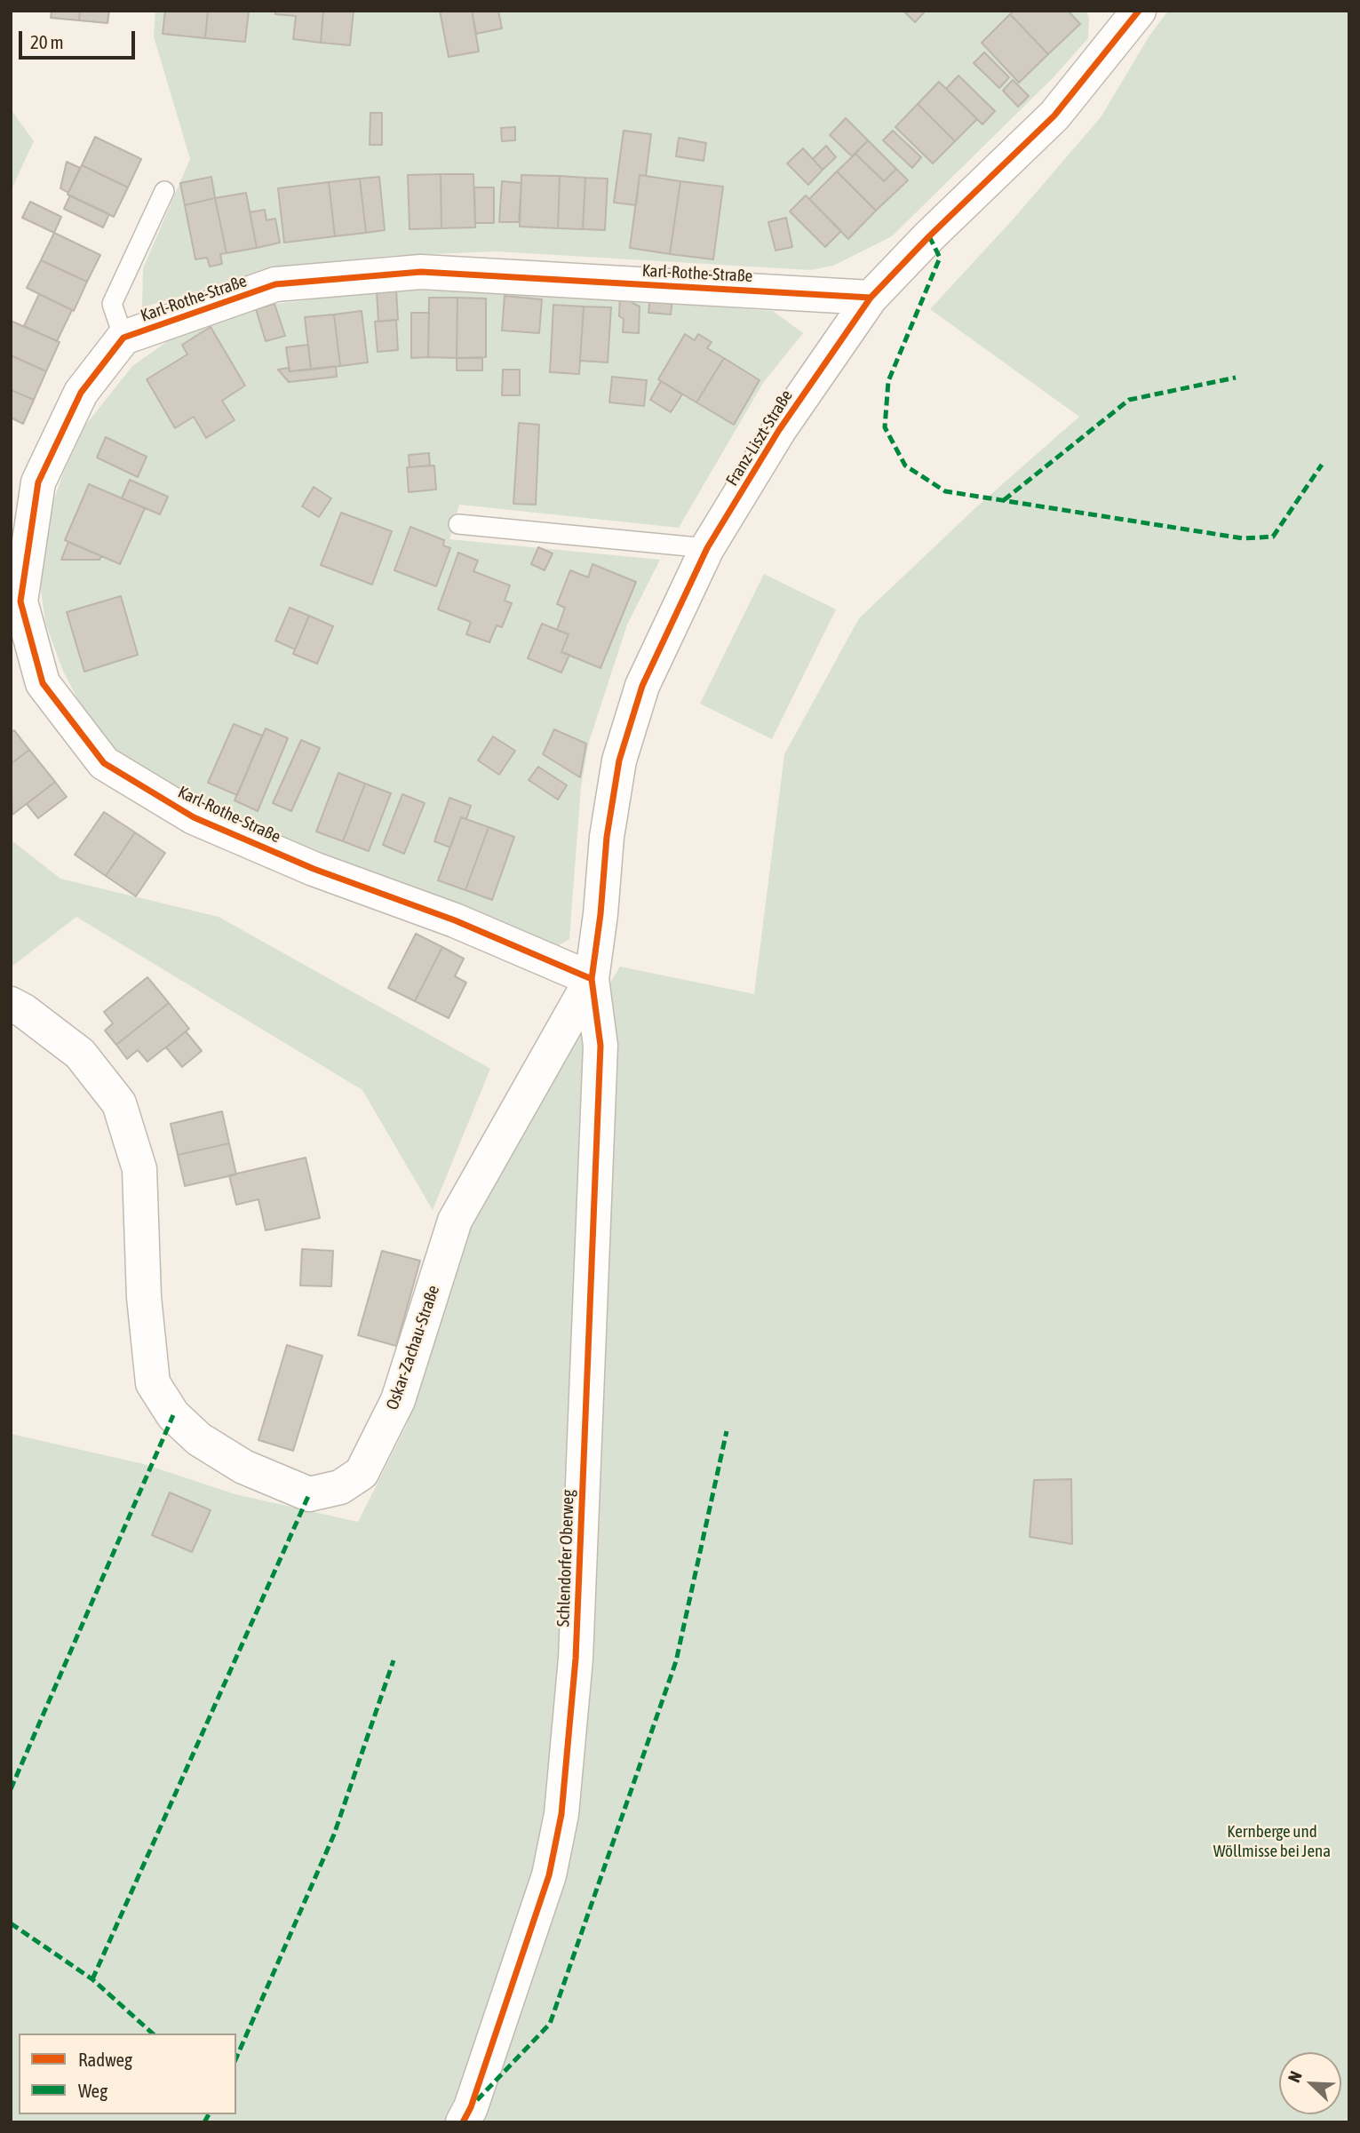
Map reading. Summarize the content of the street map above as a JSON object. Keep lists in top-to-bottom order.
{
  "streets": {
    "street": [
      "Karl-Rothe-Straße",
      "Franz-Liszt-Straße",
      "Oskar-Zachau-Straße",
      "Schlendorfer Oberweg"
    ]
  },
  "crossings": [
    ["Karl-Rothe-Straße", "Franz-Liszt-Straße"],
    ["Karl-Rothe-Straße", "Oskar-Zachau-Straße"],
    ["Karl-Rothe-Straße", "Schlendorfer Oberweg"],
    ["Franz-Liszt-Straße", "Oskar-Zachau-Straße"],
    ["Franz-Liszt-Straße", "Schlendorfer Oberweg"],
    ["Oskar-Zachau-Straße", "Schlendorfer Oberweg"]
  ],
  "parks": ["Kernberge und Wöllmisse bei Jena"],
  "legend": ["Radweg", "Weg"],
  "scale_bar": "20 m",
  "north": "top left"
}
